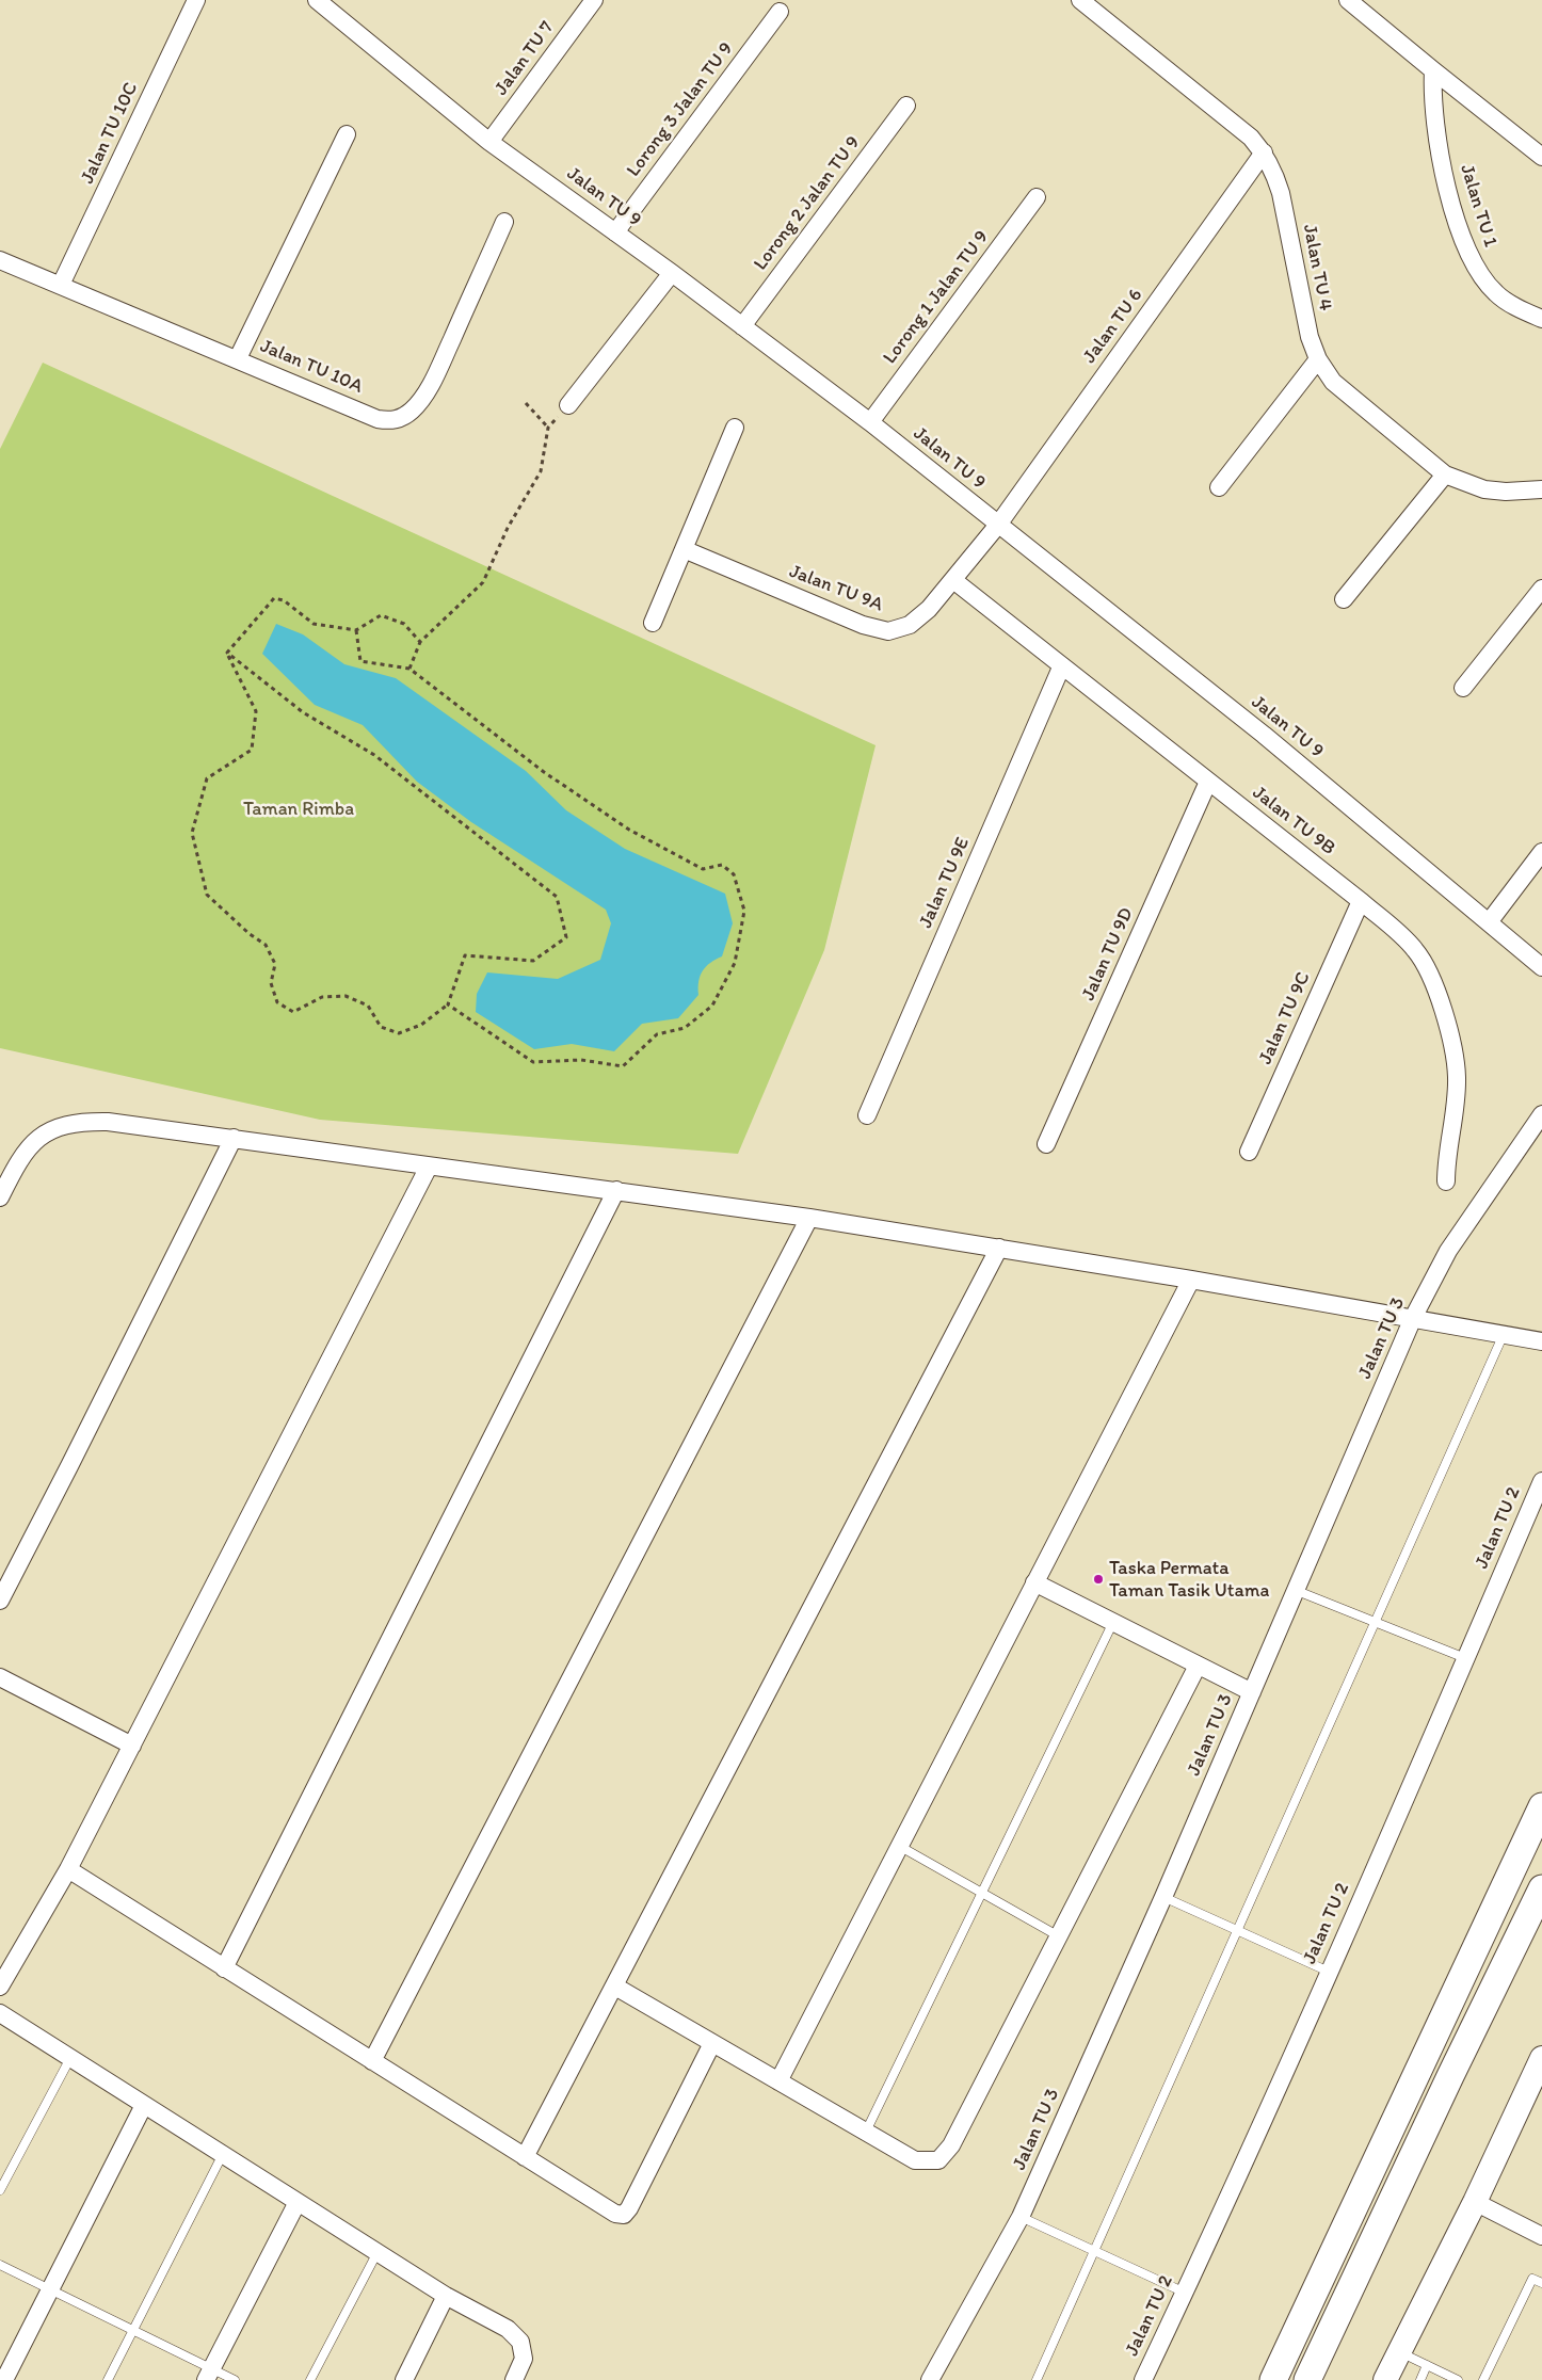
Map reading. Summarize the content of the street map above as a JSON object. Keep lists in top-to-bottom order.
{
  "streets": {
    "street": [
      "Jalan TU 7",
      "Lorong 3 Jalan TU 9",
      "Jalan TU 10C",
      "Jalan TU 9",
      "Lorong 2 Jalan TU 9",
      "Jalan TU 1",
      "Jalan TU 4",
      "Lorong 1 Jalan TU 9",
      "Jalan TU 6",
      "Jalan TU 10A",
      "Jalan TU 9A",
      "Jalan TU 9B",
      "Jalan TU 9E",
      "Jalan TU 9D",
      "Jalan TU 9C",
      "Jalan TU 3",
      "Jalan TU 2"
    ]
  },
  "crossings": [
    ["Jalan TU 7", "Jalan TU 9"],
    ["Lorong 3 Jalan TU 9", "Jalan TU 9"],
    ["Jalan TU 10C", "Jalan TU 10A"],
    ["Jalan TU 9", "Lorong 2 Jalan TU 9"],
    ["Jalan TU 9", "Lorong 1 Jalan TU 9"],
    ["Jalan TU 9", "Jalan TU 6"],
    ["Jalan TU 9", "Jalan TU 9A"],
    ["Jalan TU 4", "Jalan TU 6"],
    ["Jalan TU 6", "Jalan TU 9A"],
    ["Jalan TU 9A", "Jalan TU 9B"],
    ["Jalan TU 9B", "Jalan TU 9E"],
    ["Jalan TU 9B", "Jalan TU 9D"],
    ["Jalan TU 9B", "Jalan TU 9C"]
  ],
  "parks": ["Taman Rimba"],
  "places": ["Taska Permata Taman Tasik Utama"]
}
